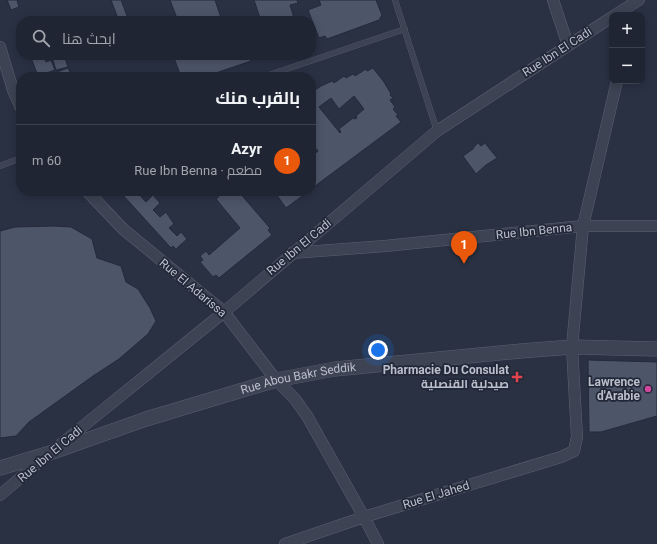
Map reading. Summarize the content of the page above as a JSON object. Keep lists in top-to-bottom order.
{
  "streets": {
    "street": [
      "Rue Ibn El Cadi",
      "Rue Ibn Benna",
      "Rue El Adarissa",
      "Rue Abou Bakr Seddik",
      "Rue El Jahed"
    ]
  },
  "crossings": [
    ["Rue Ibn El Cadi", "Rue Ibn Benna"],
    ["Rue Ibn El Cadi", "Rue El Adarissa"],
    ["Rue Ibn El Cadi", "Rue Abou Bakr Seddik"],
    ["Rue El Adarissa", "Rue Abou Bakr Seddik"],
    ["Rue El Adarissa", "Rue El Jahed"],
    ["Rue Abou Bakr Seddik", "Rue El Jahed"]
  ],
  "places": {
    "health": ["Pharmacie Du Consulat صيدلية القنصلية"],
    "other": ["Lawrence d'Arabie"]
  },
  "page": {
    "map_buttons": ["+", "−"],
    "search": "ابحث هنا",
    "heading": "بالقرب منك",
    "list": [
      {
        "mark": "1",
        "name": "Azyr",
        "note": "مطعم · Rue Ibn Benna",
        "value": "60 m"
      }
    ],
    "pins": "1"
  }
}
